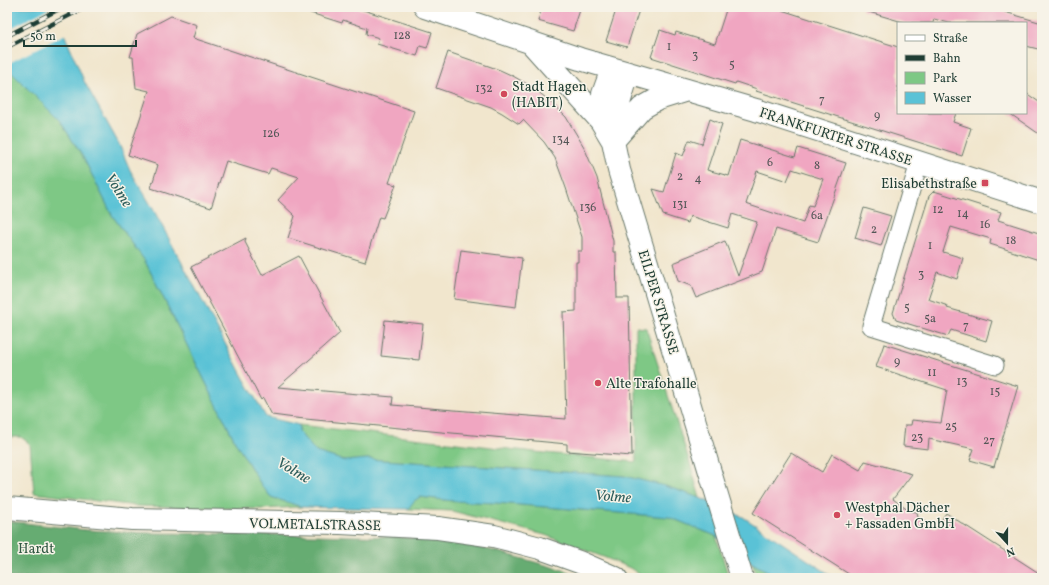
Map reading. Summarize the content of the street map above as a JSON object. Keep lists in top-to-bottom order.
{
  "streets": {
    "street": ["FRANKFURTER STRASSE", "EILPER STRASSE", "VOLMETALSTRASSE"]
  },
  "crossings": [
    ["FRANKFURTER STRASSE", "EILPER STRASSE"]
  ],
  "water": ["Volme"],
  "parks": ["Hardt"],
  "places": {
    "other": ["Stadt Hagen (HABIT)", "Alte Trafohalle", "Westphal Dächer + Fassaden GmbH"],
    "transit": ["Elisabethstraße"]
  },
  "house_numbers": [
    "128",
    "1",
    "3",
    "5",
    "132",
    "7",
    "9",
    "126",
    "134",
    "6",
    "8",
    "2",
    "4",
    "131",
    "136",
    "12",
    "14",
    "6a",
    "16",
    "2",
    "18",
    "1",
    "3",
    "5",
    "5a",
    "7",
    "9",
    "11",
    "13",
    "15",
    "25",
    "23",
    "27"
  ],
  "legend": [
    "Straße",
    "Bahn",
    "Park",
    "Wasser"
  ],
  "scale_bar": "50 m",
  "north": "bottom"
}
